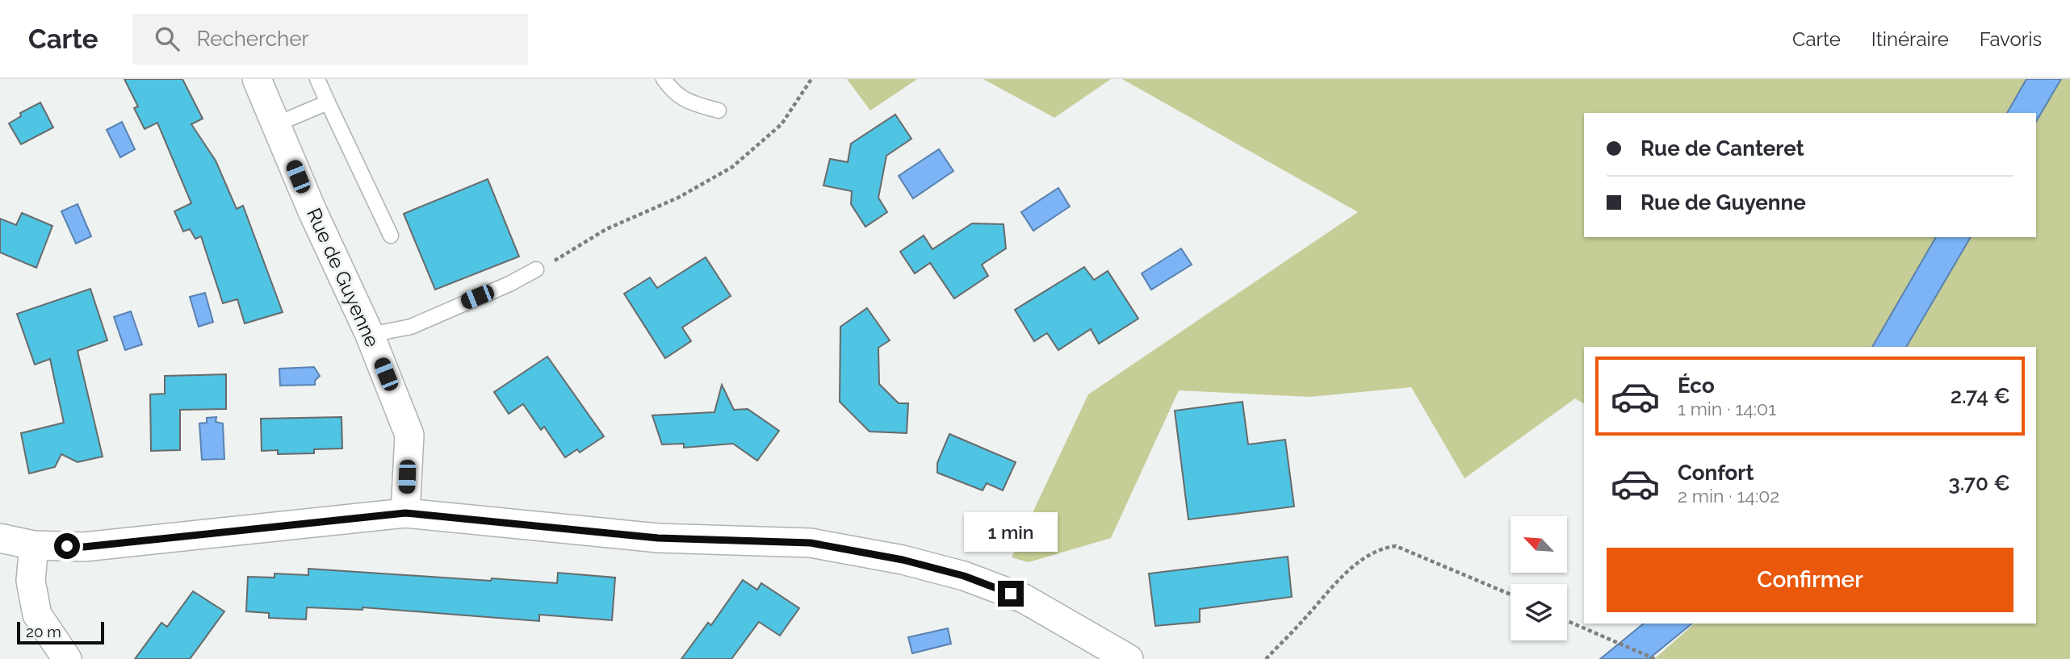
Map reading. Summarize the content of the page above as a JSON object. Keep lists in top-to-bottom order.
{
  "streets": {
    "street": ["Rue de Guyenne"]
  },
  "scale_bar": "20 m",
  "north": "top left",
  "page": {
    "header": "Carte",
    "search": "Rechercher",
    "nav": ["Carte", "Itinéraire", "Favoris"],
    "banner": ["Rue de Canteret", "Rue de Guyenne"],
    "list": [
      {
        "name": "Éco",
        "note": "1 min · 14:01",
        "value": "2.74 €"
      },
      {
        "name": "Confort",
        "note": "2 min · 14:02",
        "value": "3.70 €"
      }
    ],
    "bubble": "1 min",
    "buttons": "Confirmer",
    "scale": "20 m"
  }
}
